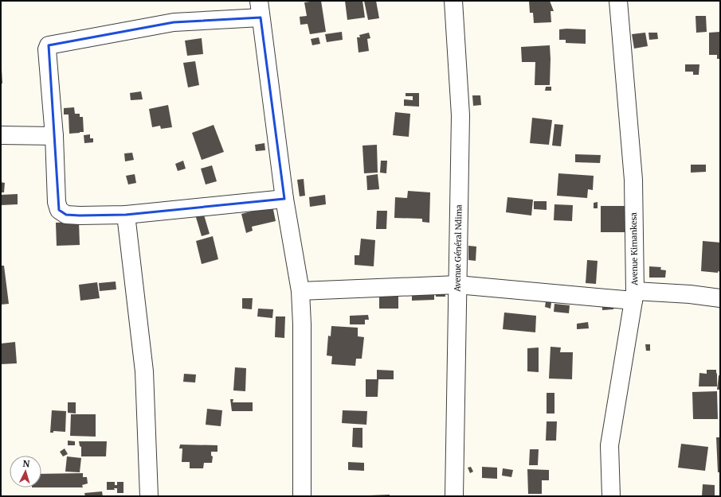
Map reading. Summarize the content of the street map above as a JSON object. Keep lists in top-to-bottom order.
{
  "streets": {
    "street": ["Avenue Général Ndima", "Avenue Kimankesa"]
  },
  "north": "top"
}
